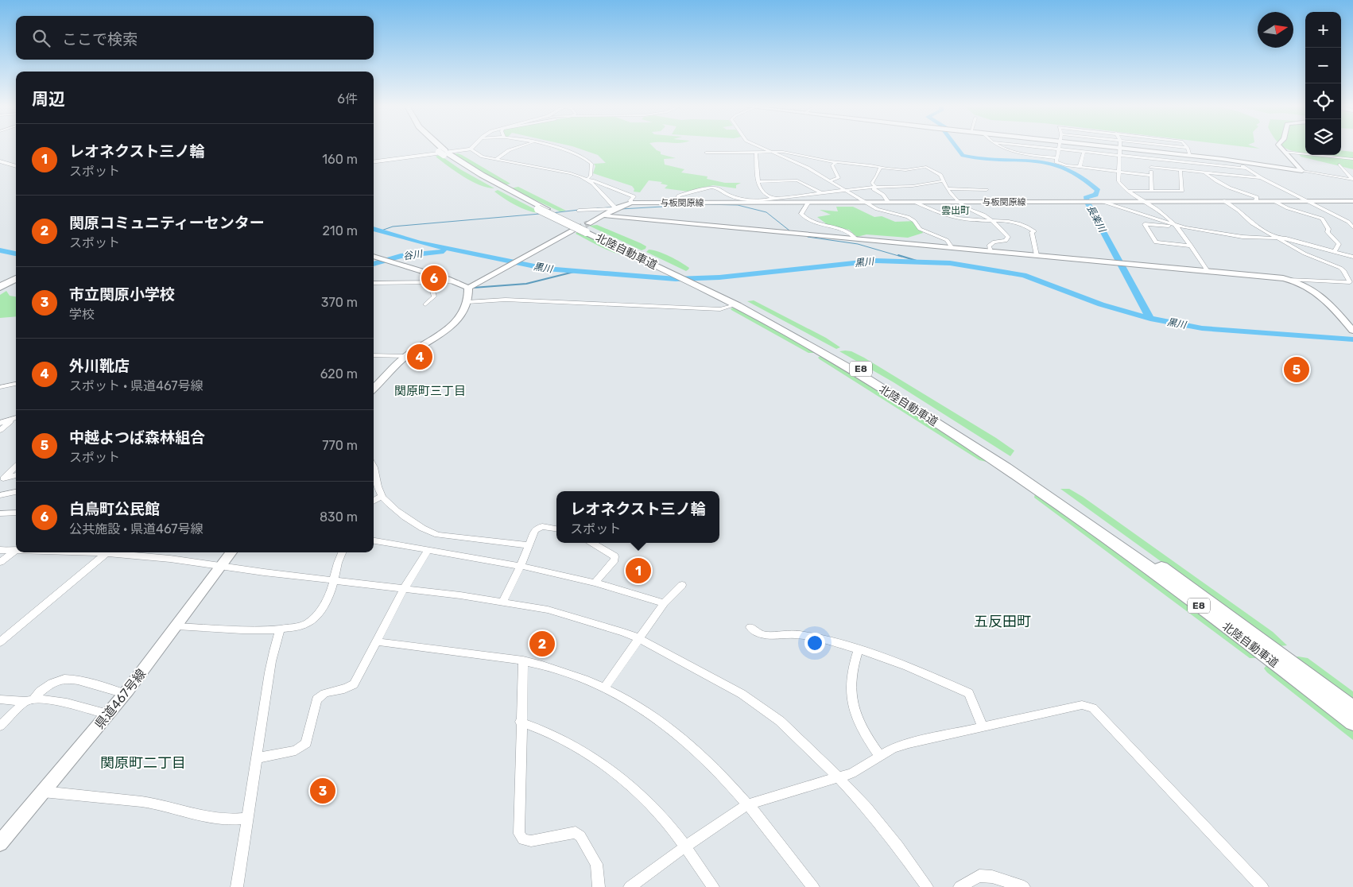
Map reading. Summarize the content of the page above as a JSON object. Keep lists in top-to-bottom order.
{
  "streets": {
    "highway": ["北陸自動車道", "E8"],
    "main road": ["与板関原線", "県道467号線"]
  },
  "crossings": [
    ["与板関原線", "北陸自動車道"]
  ],
  "districts": [
    "雲出町",
    "関原町三丁目",
    "五反田町",
    "関原町二丁目"
  ],
  "water": ["長楽川", "谷川", "黒川"],
  "north": "right",
  "page": {
    "map_buttons": ["+", "−"],
    "search": "ここで検索",
    "heading": ["周辺", "6件"],
    "list": [
      {
        "mark": "1",
        "name": "レオネクスト三ノ輪",
        "note": "スポット",
        "value": "160 m"
      },
      {
        "mark": "2",
        "name": "関原コミュニティーセンター",
        "note": "スポット",
        "value": "210 m"
      },
      {
        "mark": "3",
        "name": "市立関原小学校",
        "note": "学校",
        "value": "370 m"
      },
      {
        "mark": "4",
        "name": "外川靴店",
        "note": "スポット · 県道467号線",
        "value": "620 m"
      },
      {
        "mark": "5",
        "name": "中越よつば森林組合",
        "note": "スポット",
        "value": "770 m"
      },
      {
        "mark": "6",
        "name": "白鳥町公民館",
        "note": "公共施設 · 県道467号線",
        "value": "830 m"
      }
    ],
    "pins": [
      "6",
      "4",
      "5",
      "1",
      "2",
      "3"
    ],
    "popup": ["レオネクスト三ノ輪", "スポット"]
  }
}
